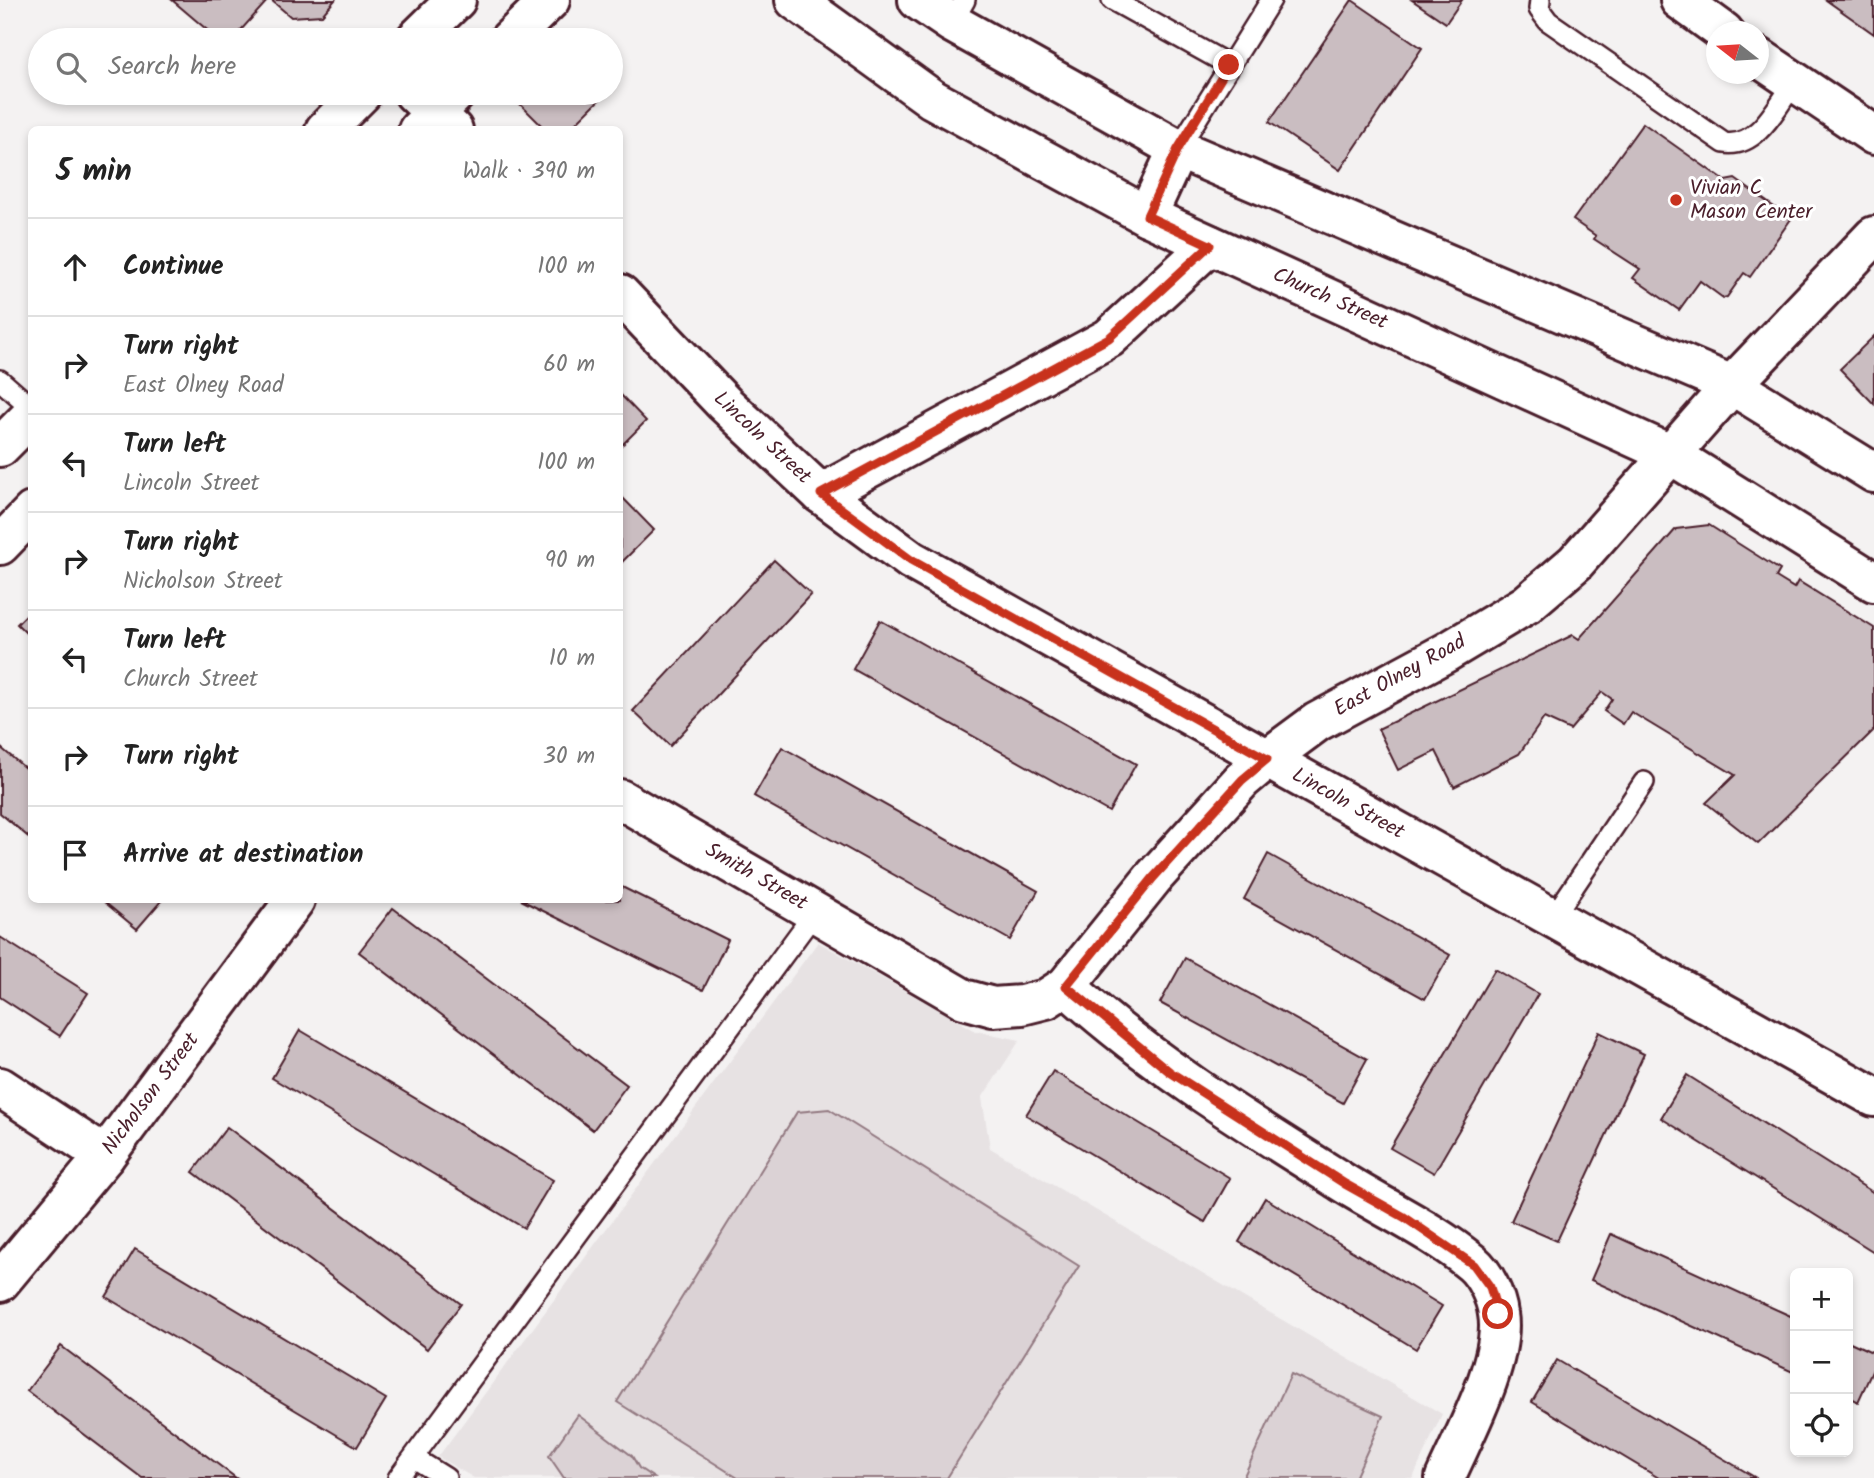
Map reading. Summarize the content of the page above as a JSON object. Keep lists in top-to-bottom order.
{
  "streets": {
    "street": [
      "Church Street",
      "Lincoln Street",
      "East Olney Road",
      "Smith Street",
      "Nicholson Street"
    ]
  },
  "crossings": [
    ["Church Street", "East Olney Road"],
    ["Lincoln Street", "East Olney Road"],
    ["East Olney Road", "Smith Street"]
  ],
  "places": ["Vivian C Mason Center"],
  "north": "left",
  "page": {
    "search": "Search here",
    "heading": ["5 min", "Walk · 390 m"],
    "list": [
      ["Continue", "100 m"],
      ["Turn right", "East Olney Road", "60 m"],
      ["Turn left", "Lincoln Street", "100 m"],
      ["Turn right", "Nicholson Street", "90 m"],
      ["Turn left", "Church Street", "10 m"],
      ["Turn right", "30 m"],
      "Arrive at destination"
    ],
    "map_buttons": ["+", "−"]
  }
}
